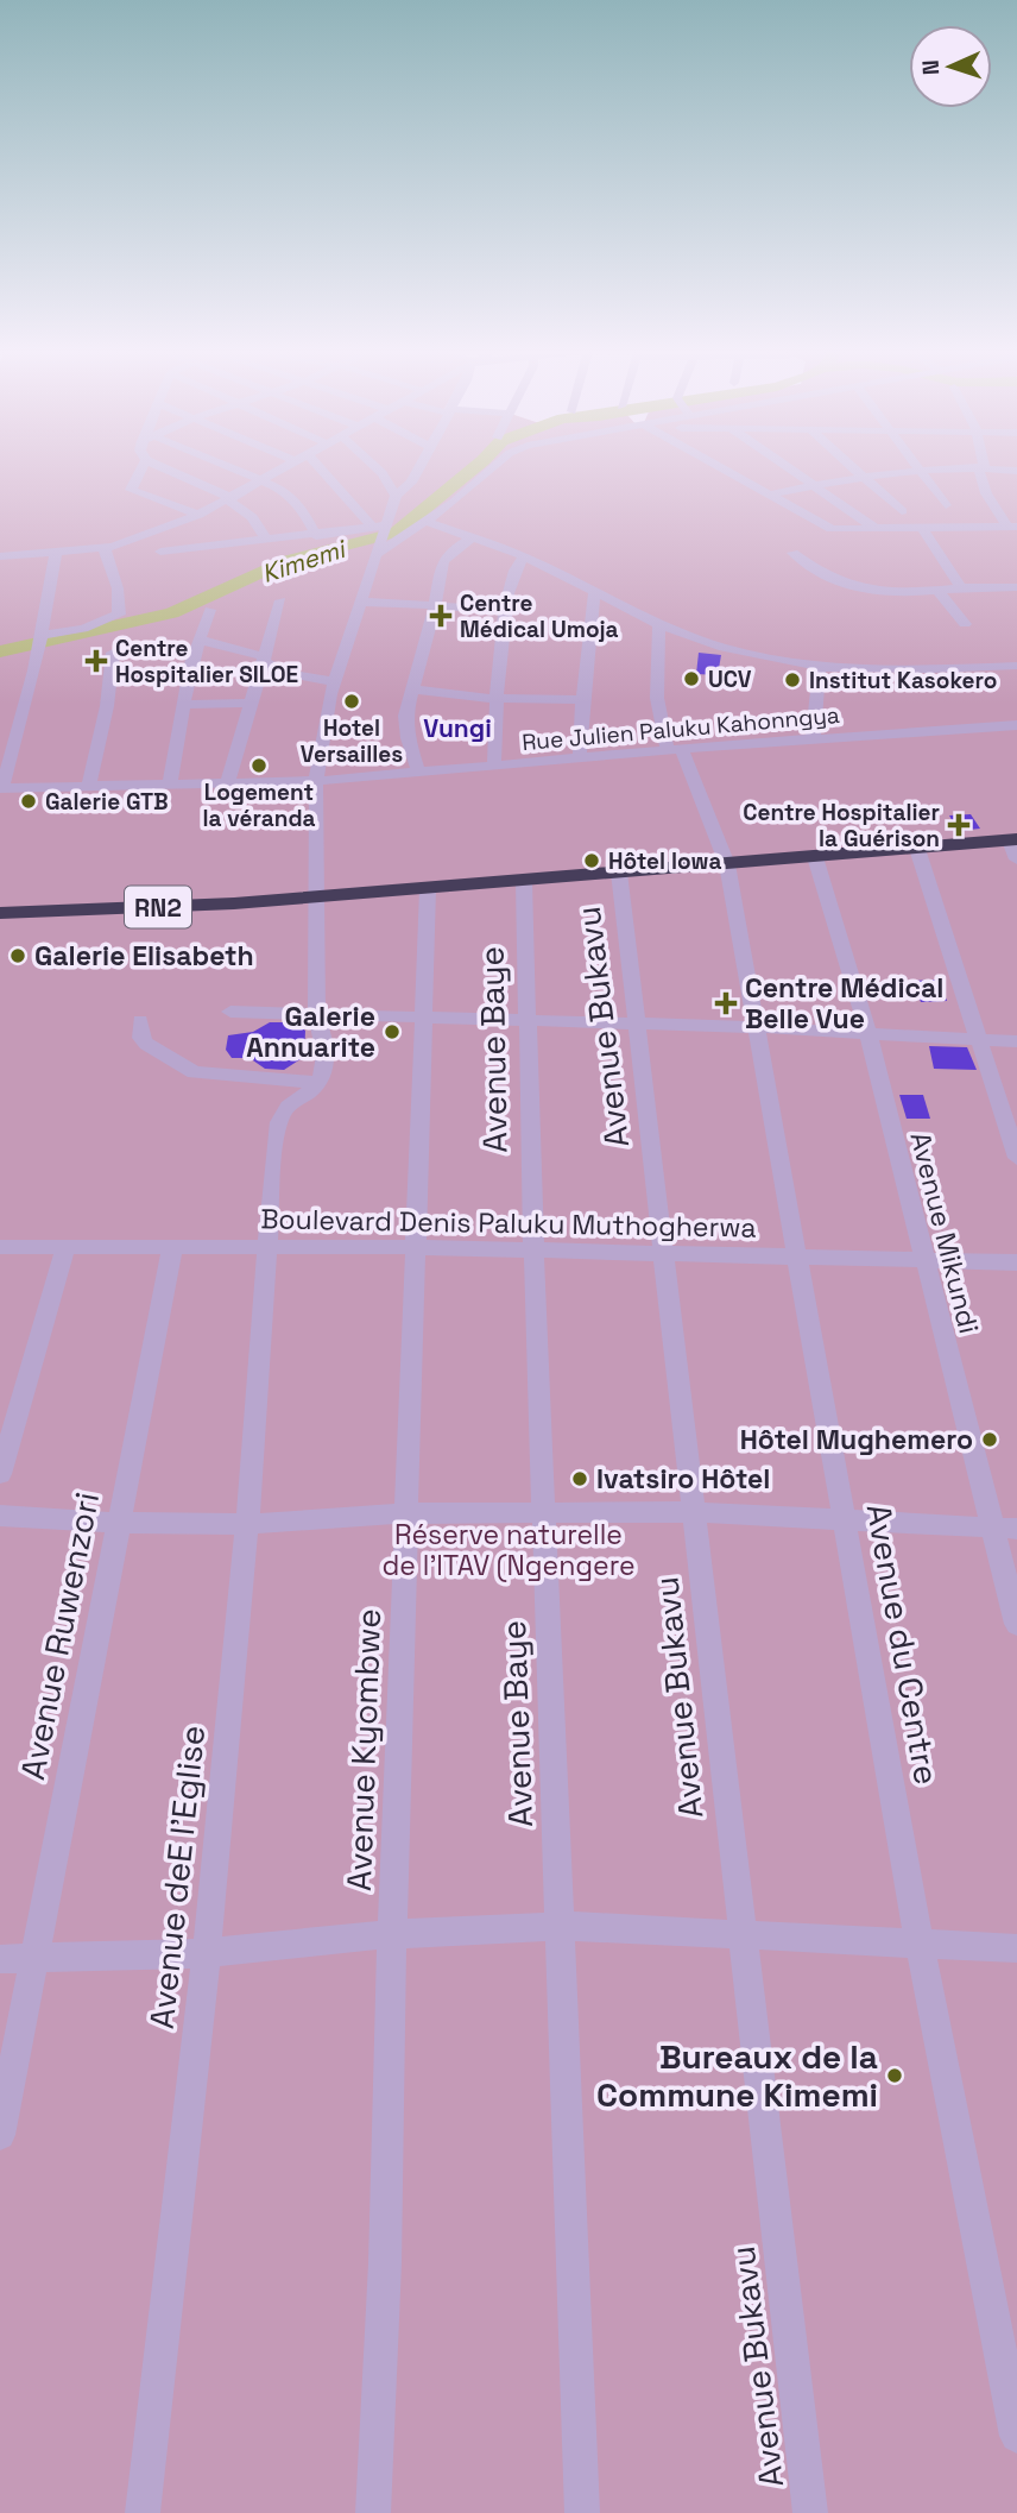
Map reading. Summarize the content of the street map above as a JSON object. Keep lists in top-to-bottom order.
{
  "streets": {
    "highway": ["RN2"],
    "street": [
      "Rue Julien Paluku Kahonngya",
      "Avenue Bukavu",
      "Avenue Baye",
      "Boulevard Denis Paluku Muthogherwa",
      "Avenue Mikundi",
      "Avenue Ruwenzori",
      "Avenue du Centre",
      "Avenue Kyombwe",
      "Avenue deE l'Eglise"
    ]
  },
  "crossings": [
    ["Rue Julien Paluku Kahonngya", "Avenue du Centre"],
    ["RN2", "Avenue Bukavu"],
    ["RN2", "Avenue Baye"],
    ["RN2", "Avenue Mikundi"],
    ["RN2", "Avenue du Centre"],
    ["RN2", "Avenue Kyombwe"],
    ["Avenue Bukavu", "Boulevard Denis Paluku Muthogherwa"],
    ["Avenue Baye", "Boulevard Denis Paluku Muthogherwa"],
    ["Boulevard Denis Paluku Muthogherwa", "Avenue Mikundi"],
    ["Boulevard Denis Paluku Muthogherwa", "Avenue Ruwenzori"],
    ["Boulevard Denis Paluku Muthogherwa", "Avenue du Centre"],
    ["Boulevard Denis Paluku Muthogherwa", "Avenue Kyombwe"],
    ["Boulevard Denis Paluku Muthogherwa", "Avenue deE l'Eglise"]
  ],
  "districts": ["Vungi"],
  "water": ["Kimemi"],
  "parks": ["Réserve naturelle de l'ITAV (Ngengere"],
  "places": {
    "health": [
      "Centre Médical Umoja",
      "Centre Hospitalier SILOE",
      "Centre Hospitalier la Guérison",
      "Centre Médical Belle Vue"
    ],
    "other": [
      "UCV",
      "Institut Kasokero",
      "Hotel Versailles",
      "Logement la véranda",
      "Galerie GTB",
      "Hôtel lowa",
      "Galerie Elisabeth",
      "Galerie Annuarite",
      "Hôtel Mughemero",
      "Ivatsiro Hôtel",
      "Bureaux de la Commune Kimemi"
    ]
  },
  "north": "left"
}
